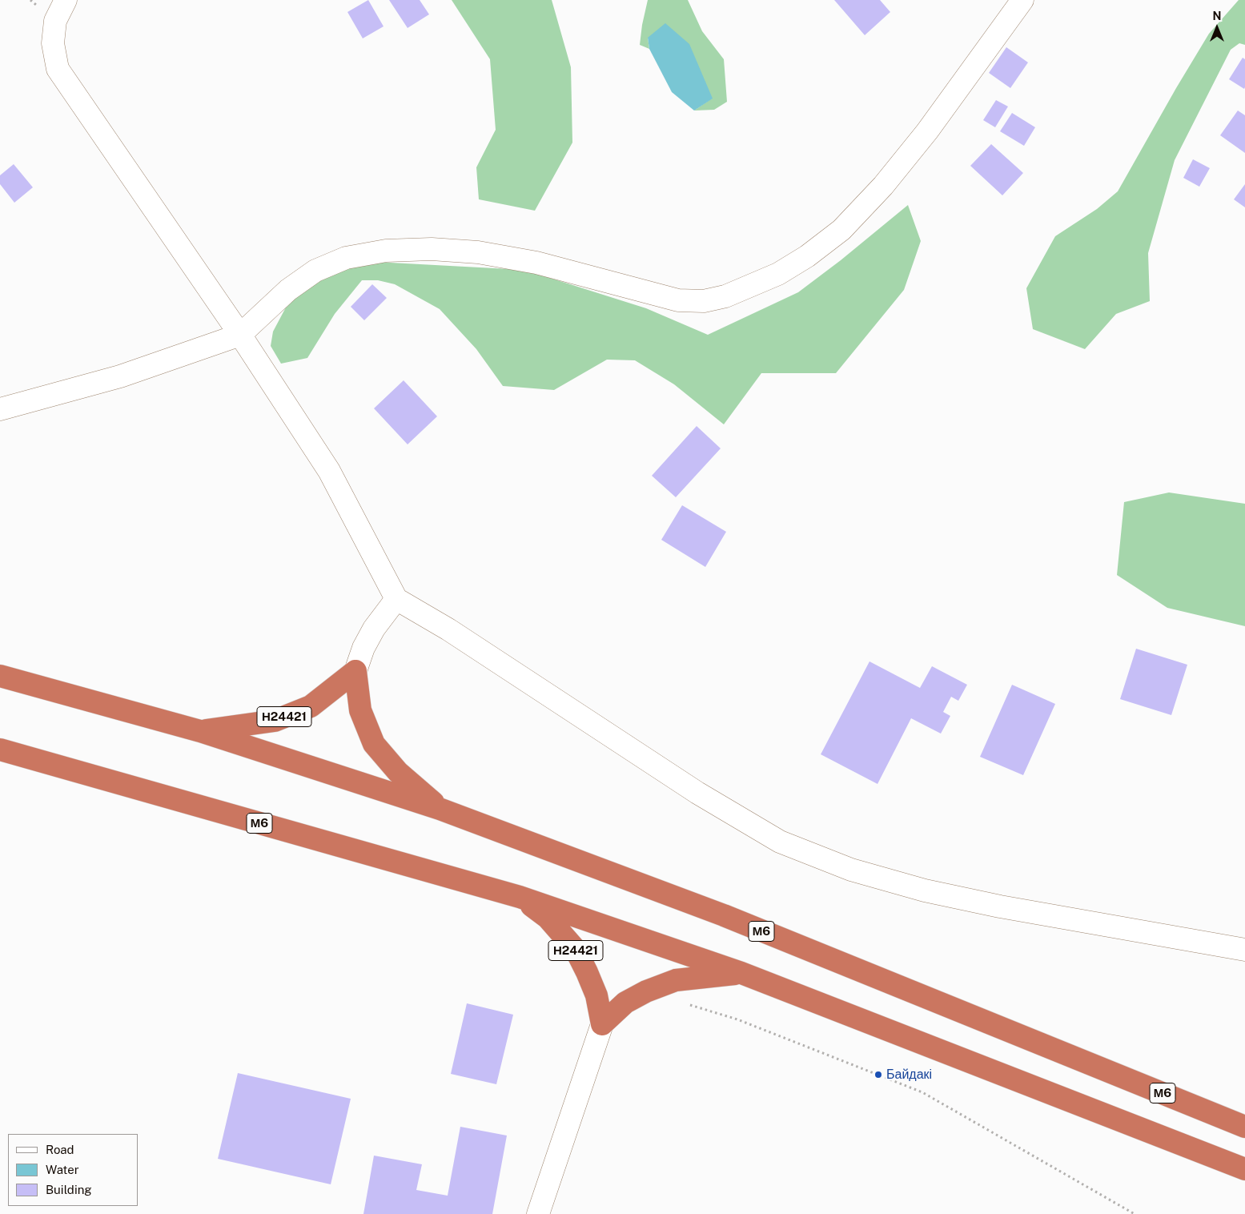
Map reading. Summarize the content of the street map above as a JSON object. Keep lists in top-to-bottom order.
{
  "streets": {
    "highway": ["Н24421", "М6"]
  },
  "crossings": [
    ["Н24421", "М6"]
  ],
  "places": ["Байдакі"],
  "legend": ["Road", "Water", "Building"],
  "north": "top"
}
